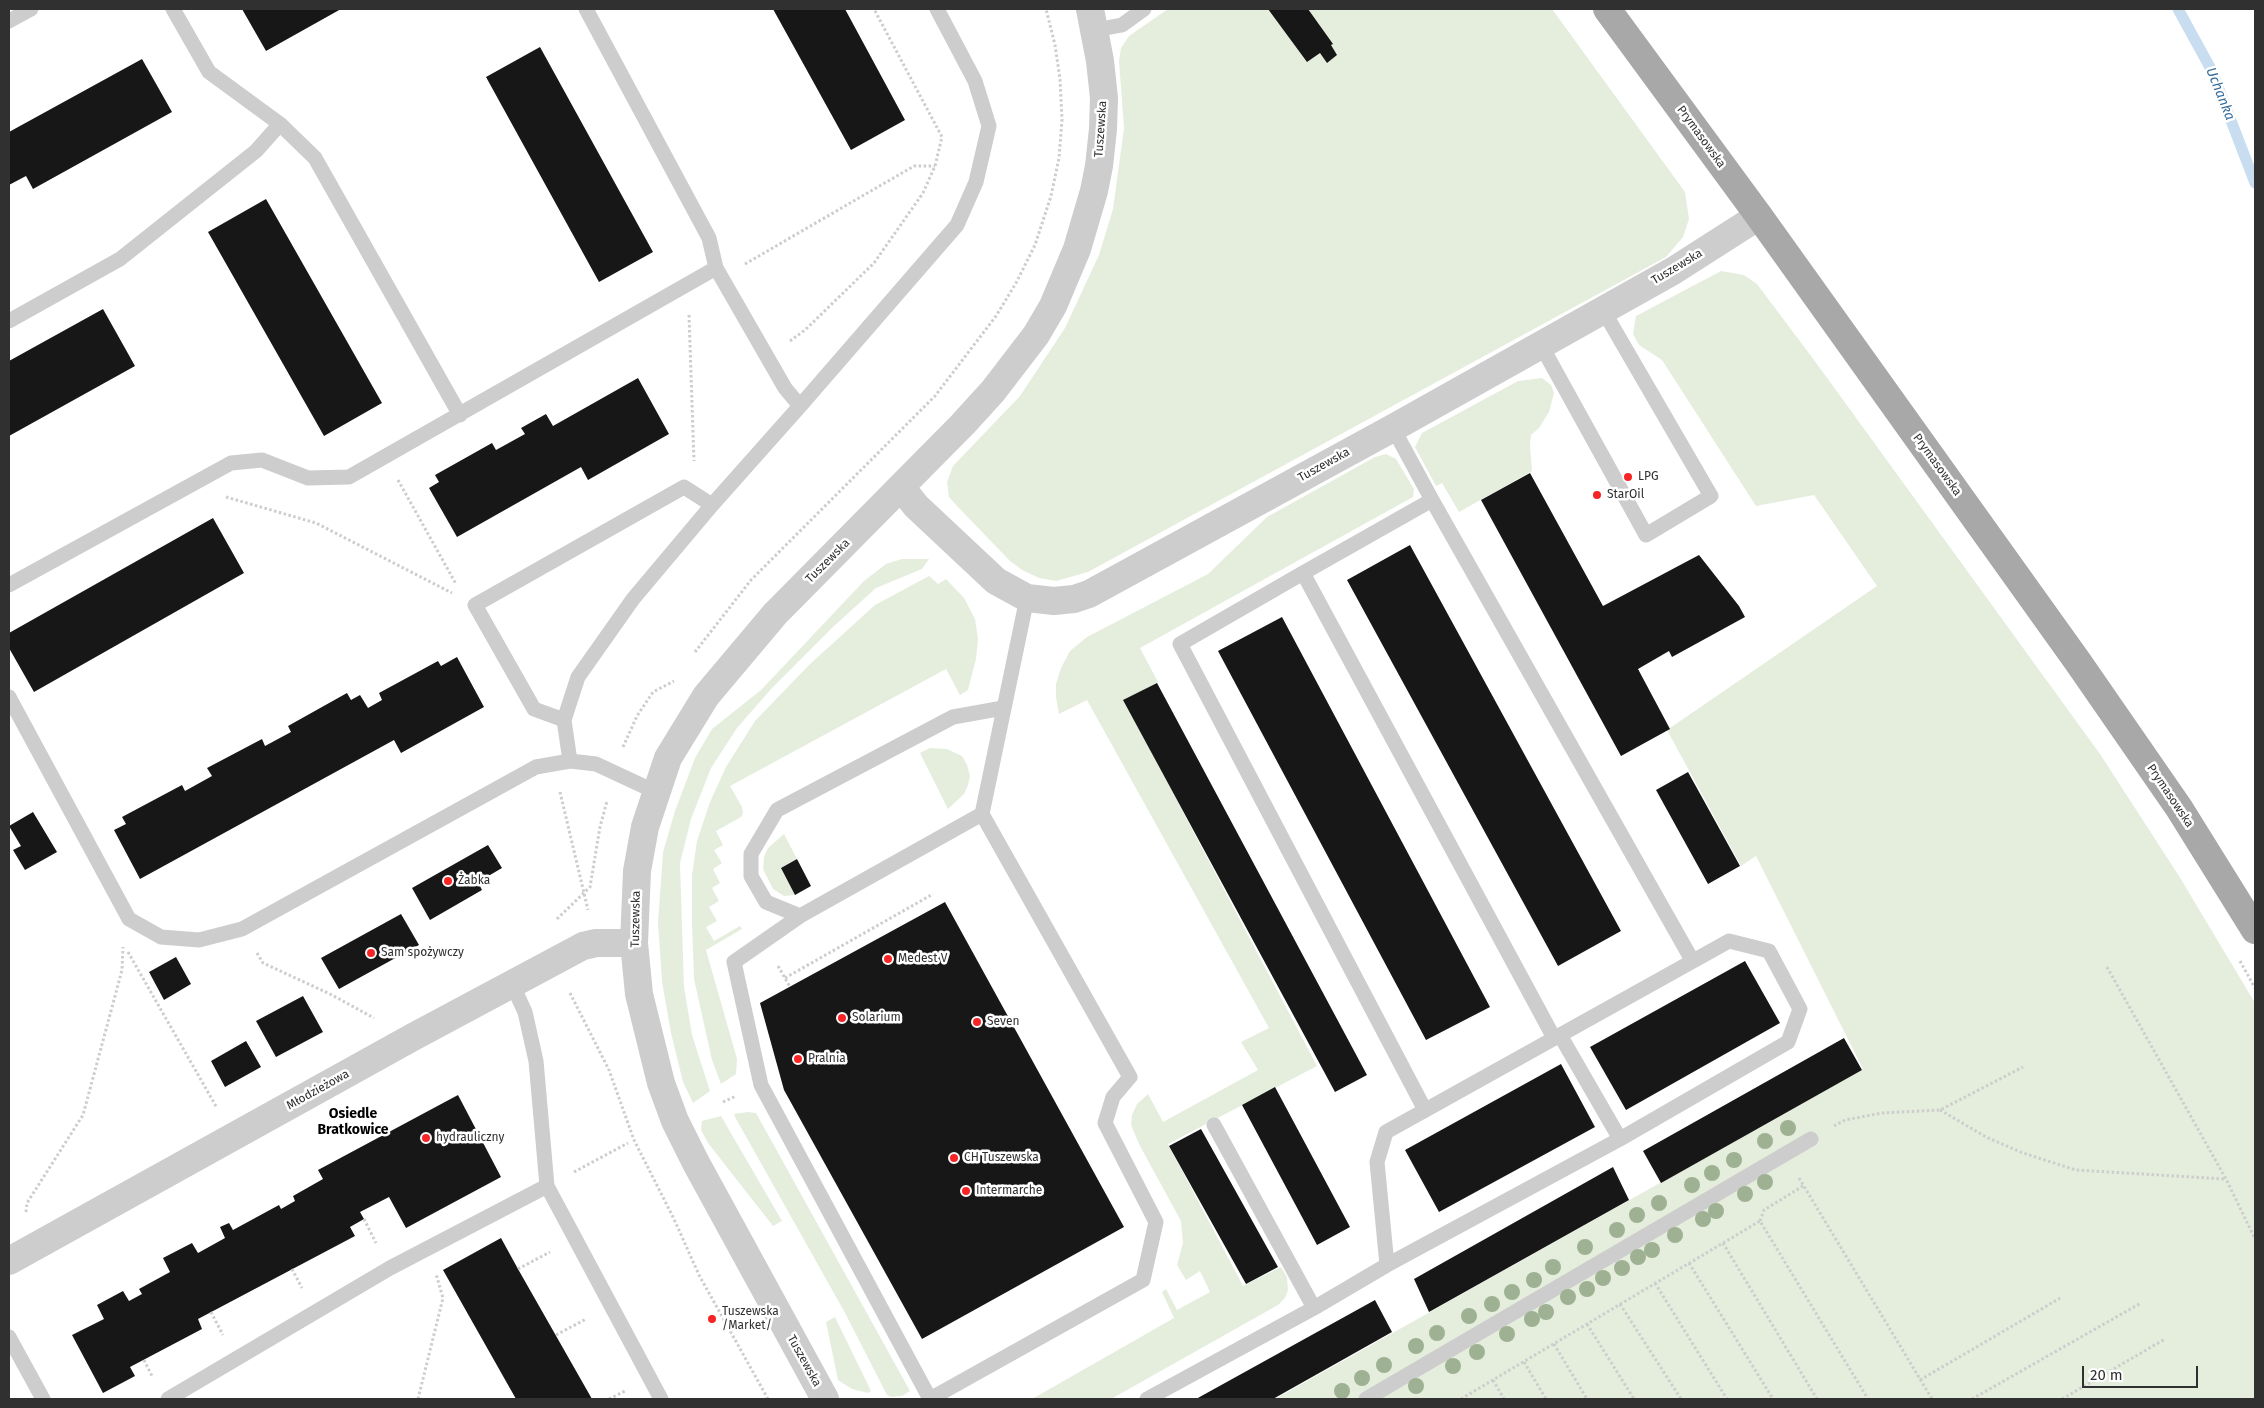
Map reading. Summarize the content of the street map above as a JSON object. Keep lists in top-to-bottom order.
{
  "streets": {
    "main road": ["Prymasowska"],
    "street": ["Tuszewska", "Młodzieżowa"]
  },
  "crossings": [
    ["Tuszewska", "Prymasowska"],
    ["Tuszewska", "Młodzieżowa"]
  ],
  "districts": ["Osiedle Bratkowice"],
  "water": ["Uchanka"],
  "places": [
    "LPG",
    "StarOil",
    "Żabka",
    "Sam spożywczy",
    "Medest V",
    "Solarium",
    "Seven",
    "Pralnia",
    "hydrauliczny",
    "CH Tuszewska",
    "Intermarche",
    "Tuszewska /Market/"
  ],
  "scale_bar": "20 m"
}
